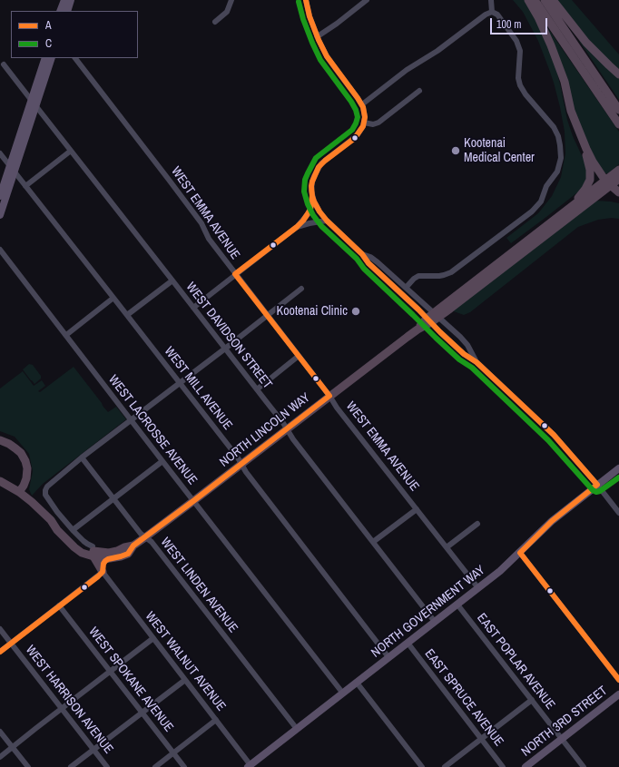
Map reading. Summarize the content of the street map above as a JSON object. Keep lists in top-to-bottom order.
{
  "streets": {
    "highway": ["NORTH LINCOLN WAY"],
    "main road": ["NORTH GOVERNMENT WAY", "NORTH 3RD STREET"],
    "street": [
      "WEST EMMA AVENUE",
      "WEST DAVIDSON STREET",
      "WEST MILL AVENUE",
      "WEST LACROSSE AVENUE",
      "WEST LINDEN AVENUE",
      "WEST WALNUT AVENUE",
      "EAST POPLAR AVENUE",
      "WEST SPOKANE AVENUE",
      "EAST SPRUCE AVENUE",
      "WEST HARRISON AVENUE"
    ]
  },
  "crossings": [
    ["WEST EMMA AVENUE", "NORTH LINCOLN WAY"],
    ["WEST EMMA AVENUE", "NORTH GOVERNMENT WAY"],
    ["WEST DAVIDSON STREET", "NORTH LINCOLN WAY"],
    ["WEST DAVIDSON STREET", "NORTH GOVERNMENT WAY"],
    ["WEST MILL AVENUE", "NORTH LINCOLN WAY"],
    ["WEST MILL AVENUE", "NORTH GOVERNMENT WAY"],
    ["WEST LACROSSE AVENUE", "NORTH LINCOLN WAY"],
    ["WEST LACROSSE AVENUE", "NORTH GOVERNMENT WAY"],
    ["NORTH LINCOLN WAY", "WEST LINDEN AVENUE"],
    ["WEST LINDEN AVENUE", "NORTH GOVERNMENT WAY"],
    ["NORTH GOVERNMENT WAY", "WEST WALNUT AVENUE"],
    ["NORTH GOVERNMENT WAY", "EAST POPLAR AVENUE"],
    ["NORTH GOVERNMENT WAY", "EAST SPRUCE AVENUE"],
    ["EAST POPLAR AVENUE", "NORTH 3RD STREET"]
  ],
  "places": ["Kootenai Medical Center", "Kootenai Clinic"],
  "lines": ["transit line A", "transit line C"],
  "legend": ["A", "C"],
  "scale_bar": "100 m"
}
